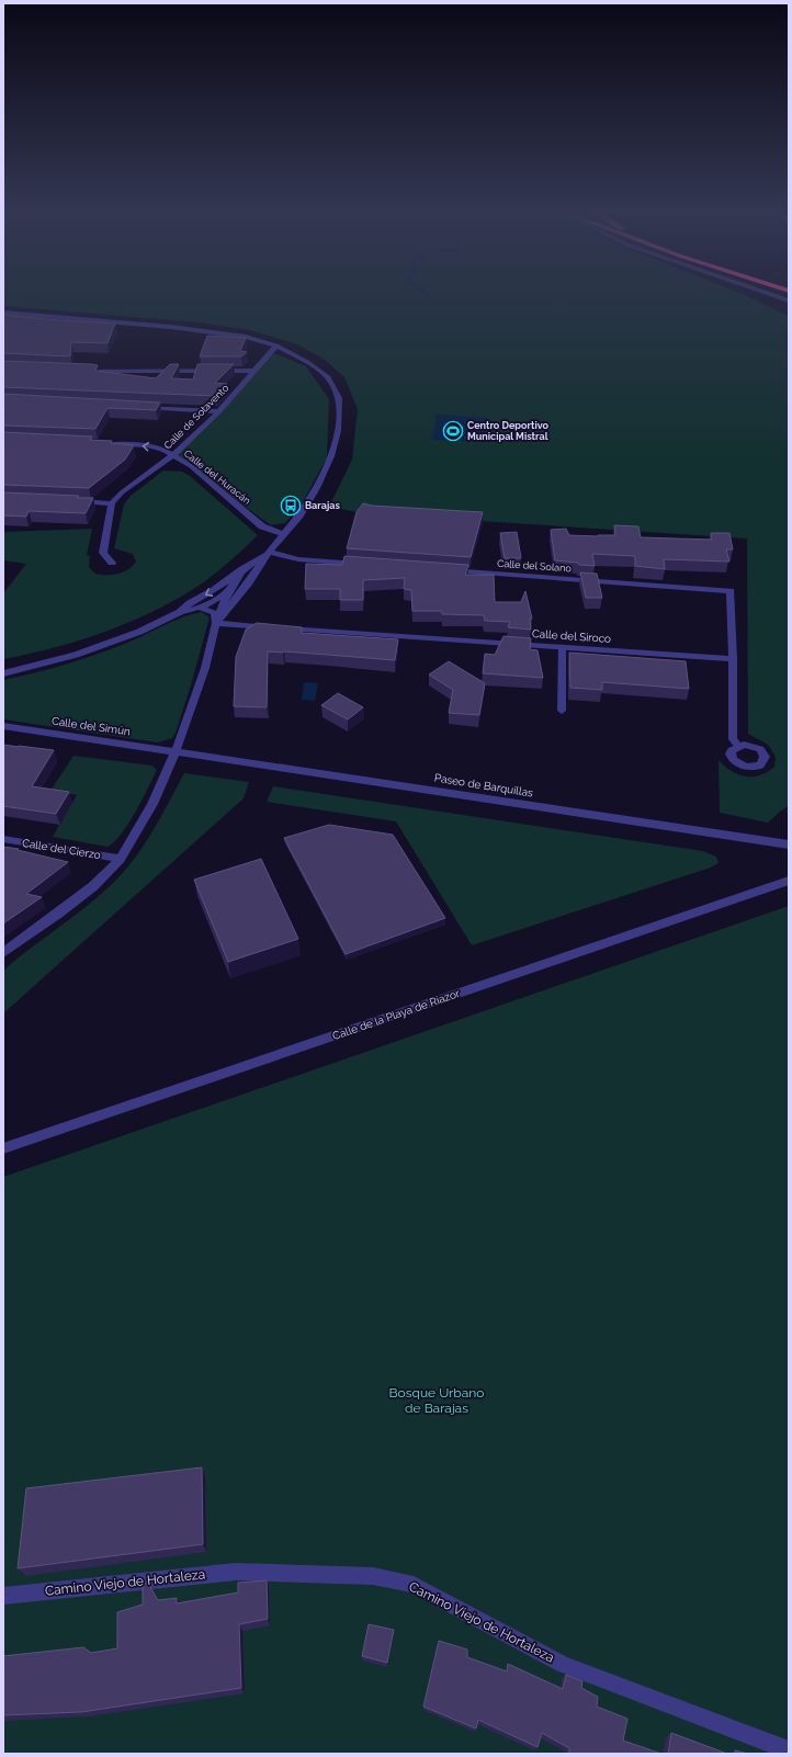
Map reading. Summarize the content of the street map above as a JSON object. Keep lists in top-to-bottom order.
{
  "streets": {
    "street": [
      "Calle de Sotavento",
      "Calle del Huracán",
      "Calle del Solano",
      "Calle del Siroco",
      "Calle del Simún",
      "Paseo de Barquillas",
      "Calle del Cierzo",
      "Calle de la Playa de Riazor",
      "Camino Viejo de Hortaleza"
    ]
  },
  "crossings": [
    ["Calle de Sotavento", "Calle del Huracán"],
    ["Calle del Solano", "Calle del Siroco"],
    ["Calle del Simún", "Paseo de Barquillas"]
  ],
  "parks": ["Bosque Urbano de Barajas"],
  "places": {
    "sports": ["Centro Deportivo Municipal Mistral"],
    "bus stop": ["Barajas"]
  }
}
